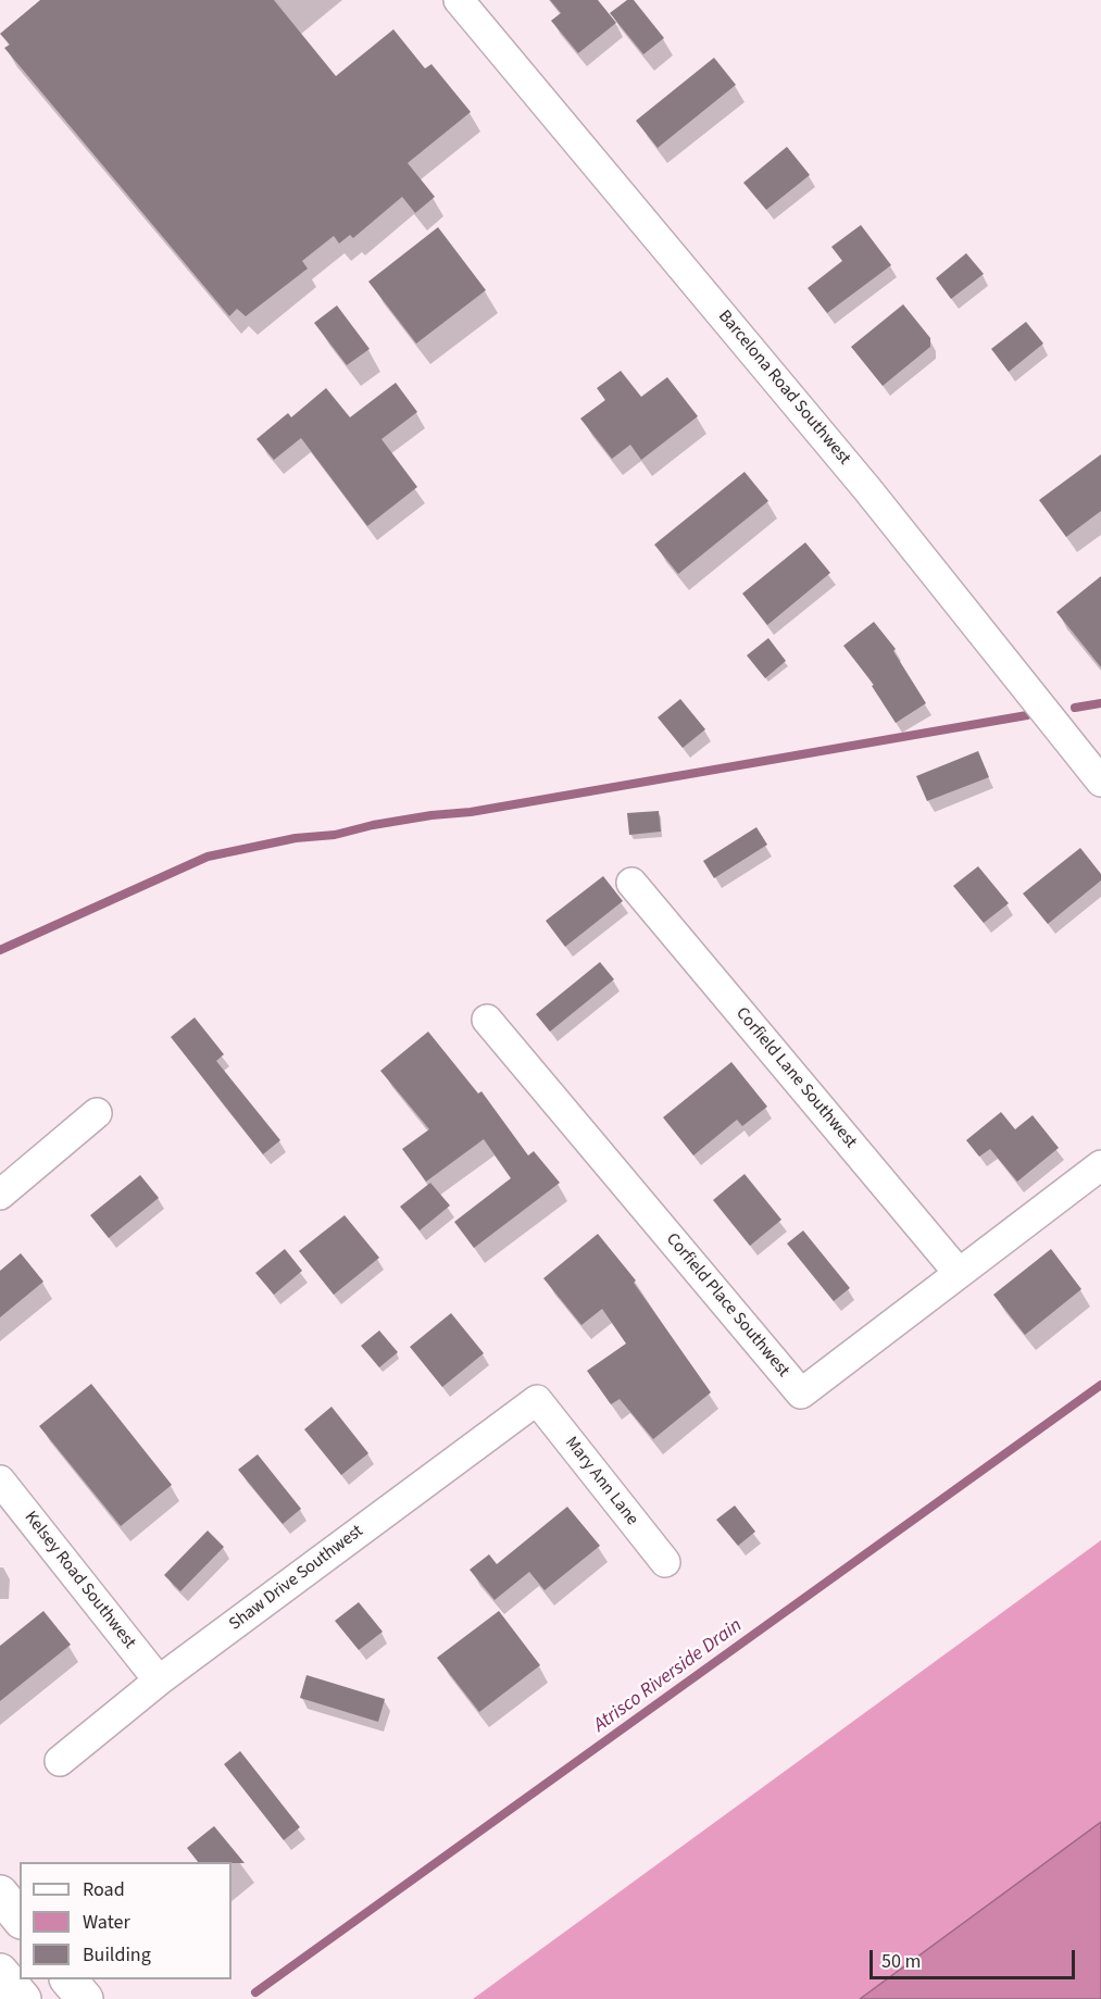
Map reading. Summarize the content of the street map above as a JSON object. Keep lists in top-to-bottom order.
{
  "streets": {
    "street": [
      "Barcelona Road Southwest",
      "Corfield Lane Southwest",
      "Corfield Place Southwest",
      "Mary Ann Lane",
      "Shaw Drive Southwest",
      "Kelsey Road Southwest"
    ]
  },
  "crossings": [
    ["Corfield Lane Southwest", "Corfield Place Southwest"],
    ["Mary Ann Lane", "Shaw Drive Southwest"],
    ["Shaw Drive Southwest", "Kelsey Road Southwest"]
  ],
  "water": ["Atrisco Riverside Drain"],
  "legend": ["Road", "Water", "Building"],
  "scale_bar": "50 m"
}
